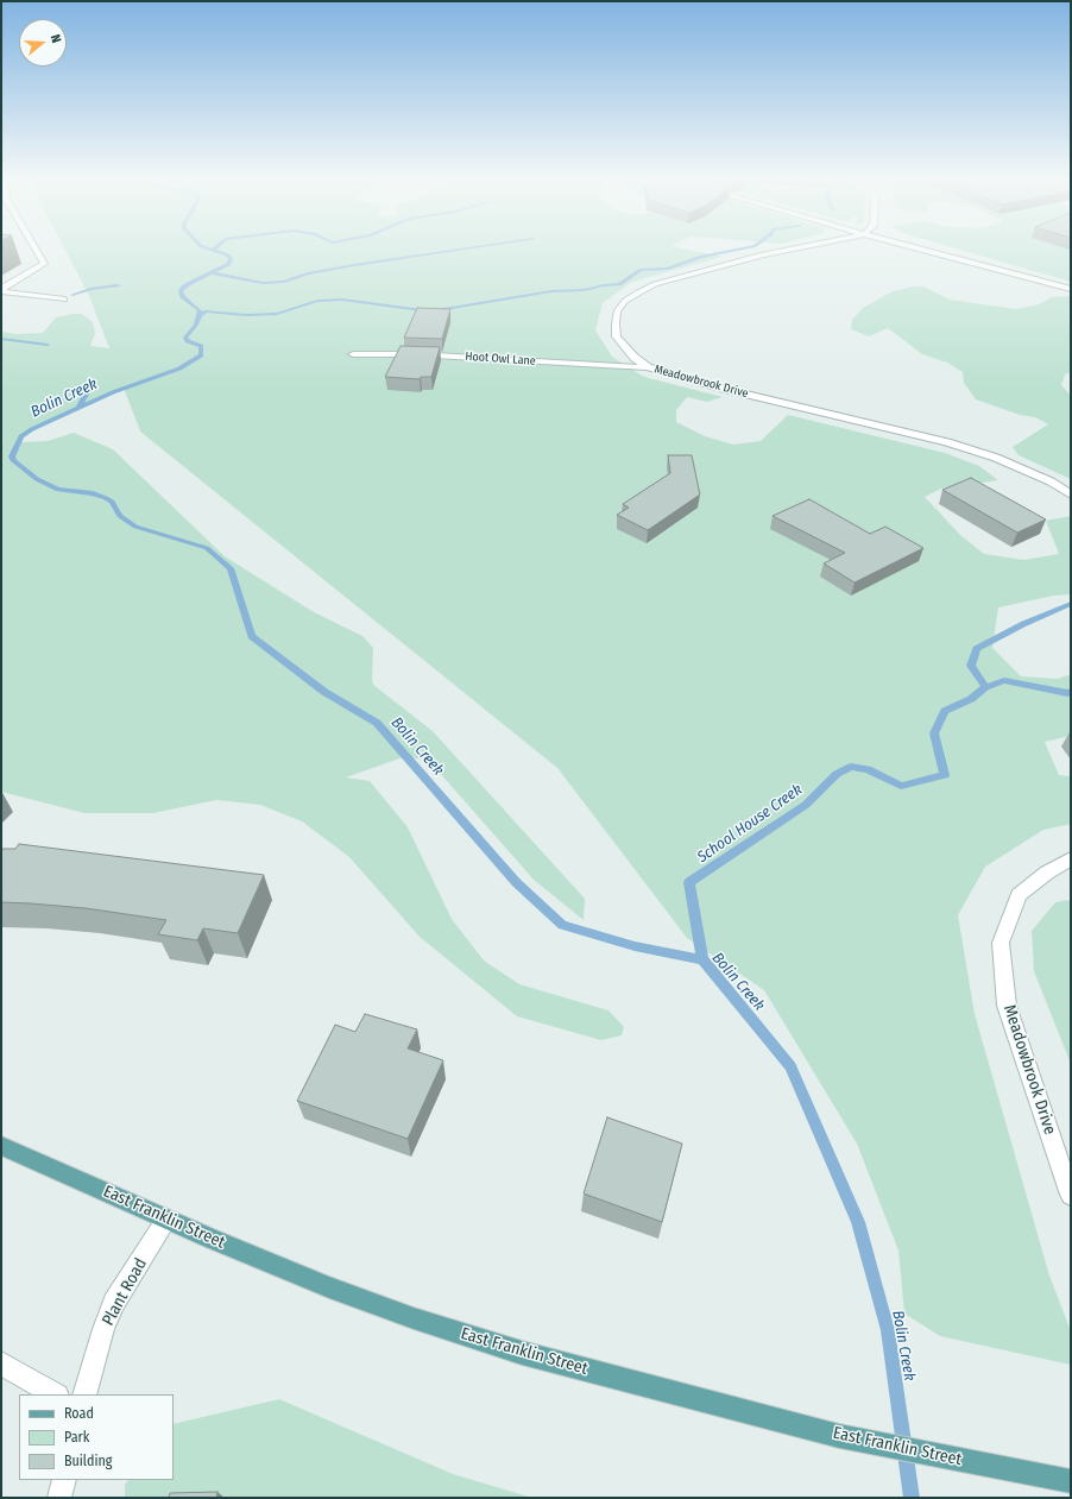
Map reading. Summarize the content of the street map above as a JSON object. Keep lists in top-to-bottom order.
{
  "streets": {
    "main road": ["East Franklin Street"],
    "street": ["Hoot Owl Lane", "Meadowbrook Drive", "Plant Road"]
  },
  "crossings": [
    ["Hoot Owl Lane", "Meadowbrook Drive"],
    ["East Franklin Street", "Plant Road"]
  ],
  "water": ["Bolin Creek", "School House Creek"],
  "legend": ["Road", "Park", "Building"],
  "north": "right"
}
